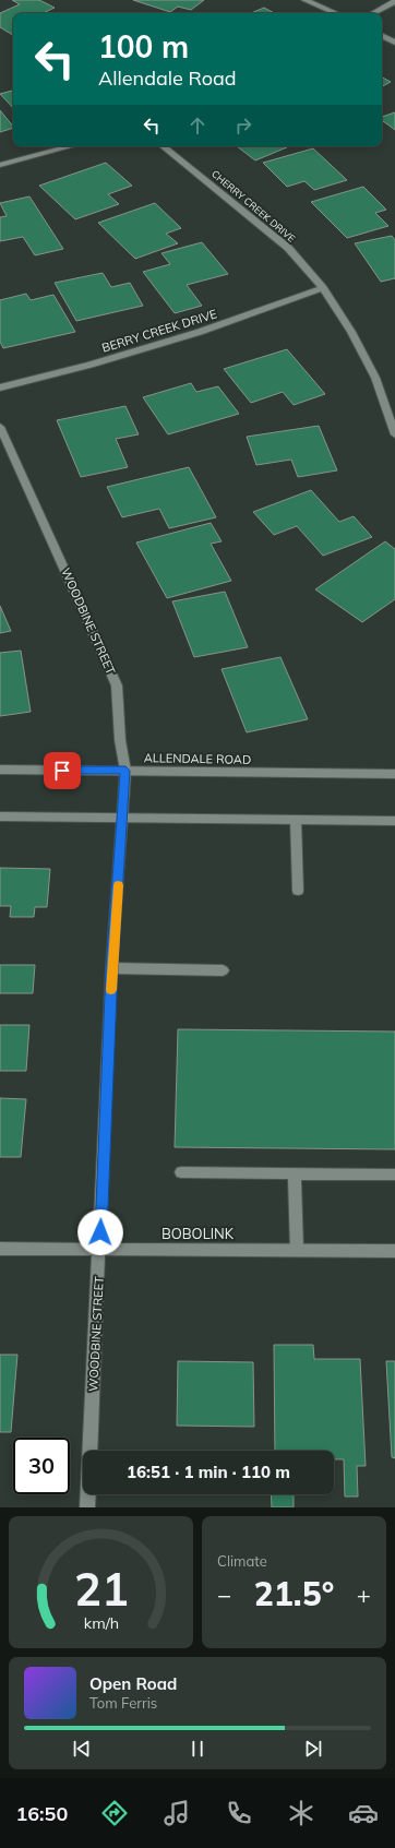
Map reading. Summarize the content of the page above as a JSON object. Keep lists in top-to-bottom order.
{
  "streets": {
    "street": [
      "CHERRY CREEK DRIVE",
      "BERRY CREEK DRIVE",
      "WOODBINE STREET",
      "ALLENDALE ROAD",
      "BOBOLINK"
    ]
  },
  "crossings": [
    ["CHERRY CREEK DRIVE", "BERRY CREEK DRIVE"],
    ["WOODBINE STREET", "ALLENDALE ROAD"],
    ["WOODBINE STREET", "BOBOLINK"]
  ],
  "page": {
    "turn": ["100 m", "Allendale Road"],
    "limit": "30",
    "trip": "16:51 · 1 min · 110 m",
    "tile": "Climate",
    "heat": ["−", "21.5°", "+"],
    "song": ["Open Road", "Tom Ferris"],
    "tabs": "16:50",
    "gauge": ["21", "km/h"]
  }
}
